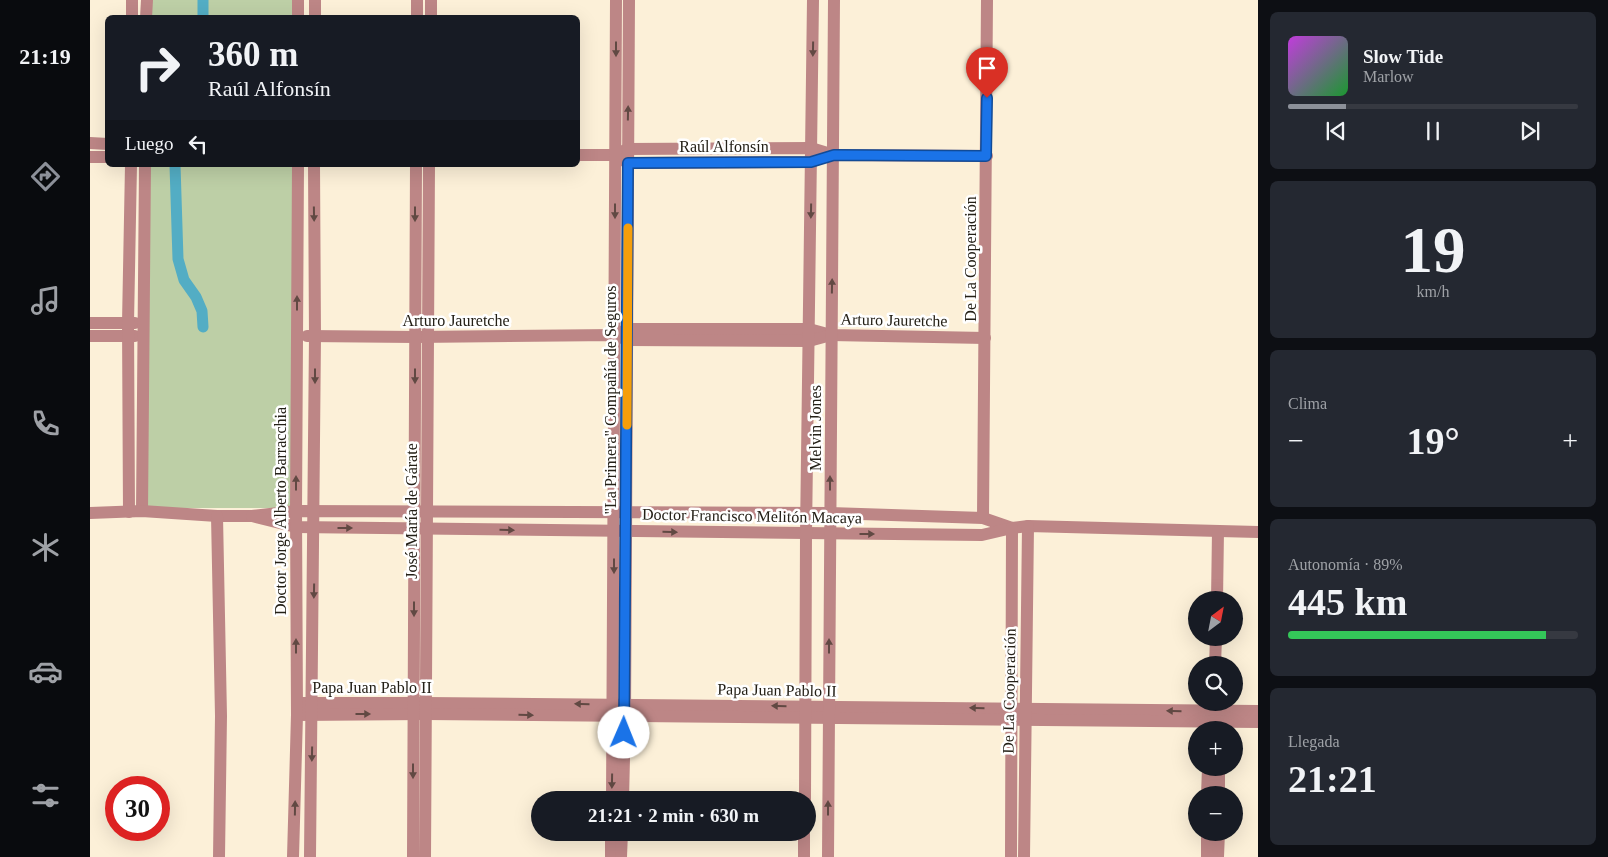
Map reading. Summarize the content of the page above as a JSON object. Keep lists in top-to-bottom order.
{
  "streets": {
    "street": [
      "Raúl Alfonsín",
      "De La Cooperación",
      "Arturo Jauretche",
      "\"La Primera\" Compañía de Seguros",
      "Melvin Jones",
      "Doctor Jorge Alberto Barracchia",
      "José María de Gárate",
      "Doctor Francisco Melitón Macaya",
      "Papa Juan Pablo II"
    ]
  },
  "crossings": [
    ["Raúl Alfonsín", "De La Cooperación"],
    ["Raúl Alfonsín", "\"La Primera\" Compañía de Seguros"],
    ["Raúl Alfonsín", "Melvin Jones"],
    ["De La Cooperación", "Arturo Jauretche"],
    ["De La Cooperación", "Doctor Francisco Melitón Macaya"],
    ["De La Cooperación", "Papa Juan Pablo II"],
    ["Arturo Jauretche", "\"La Primera\" Compañía de Seguros"],
    ["Arturo Jauretche", "Melvin Jones"],
    ["Arturo Jauretche", "Doctor Jorge Alberto Barracchia"],
    ["Arturo Jauretche", "José María de Gárate"],
    ["\"La Primera\" Compañía de Seguros", "Doctor Francisco Melitón Macaya"],
    ["\"La Primera\" Compañía de Seguros", "Papa Juan Pablo II"],
    ["Melvin Jones", "Doctor Francisco Melitón Macaya"],
    ["Melvin Jones", "Papa Juan Pablo II"],
    ["Doctor Jorge Alberto Barracchia", "Doctor Francisco Melitón Macaya"],
    ["Doctor Jorge Alberto Barracchia", "Papa Juan Pablo II"],
    ["José María de Gárate", "Doctor Francisco Melitón Macaya"],
    ["José María de Gárate", "Papa Juan Pablo II"]
  ],
  "north": "top right",
  "page": {
    "tabs": "21:19",
    "turn": ["360 m", "Raúl Alfonsín"],
    "song": ["Slow Tide", "Marlow"],
    "then": "Luego",
    "tile": [
      ["19", "km/h"],
      "Clima",
      ["Autonomía · 89%", "445 km"],
      ["Llegada", "21:21"]
    ],
    "heat": ["−", "19°", "+"],
    "map_buttons": ["+", "−"],
    "limit": "30",
    "trip": "21:21 · 2 min · 630 m"
  }
}
